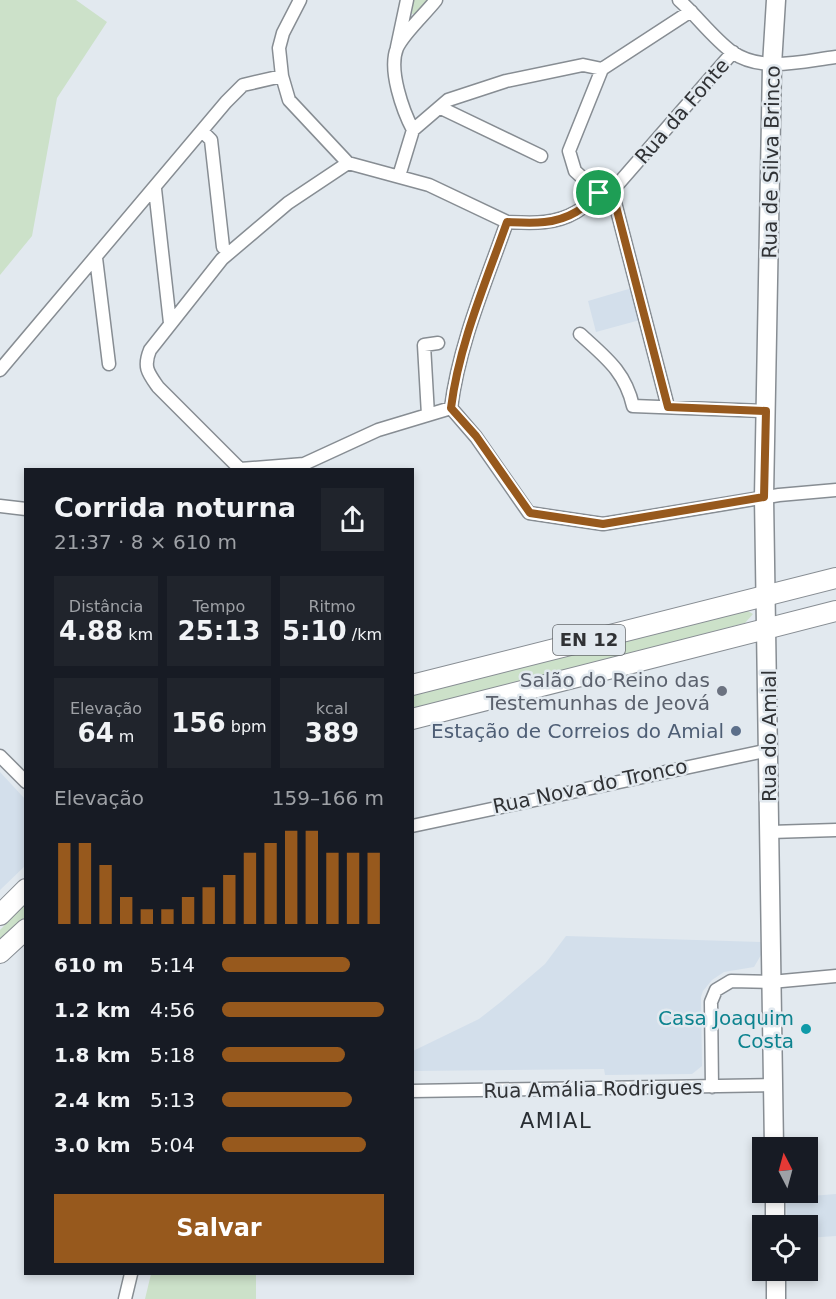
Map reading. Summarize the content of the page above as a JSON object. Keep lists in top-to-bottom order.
{
  "streets": {
    "main road": ["Rua de Silva Brinco", "EN 12", "Rua do Amial"],
    "street": ["Rua da Fonte", "Rua Nova do Tronco", "Rua Amália Rodrigues"]
  },
  "crossings": [
    ["Rua de Silva Brinco", "Rua do Amial"],
    ["EN 12", "Rua do Amial"],
    ["Rua do Amial", "Rua Nova do Tronco"],
    ["Rua do Amial", "Rua Amália Rodrigues"]
  ],
  "districts": ["AMIAL"],
  "places": ["Salão do Reino das Testemunhas de Jeová", "Estação de Correios do Amial", "Casa Joaquim Costa"],
  "north": "top",
  "page": {
    "heading": ["Corrida noturna", "21:37 · 8 × 610 m"],
    "stats": [
      ["Distância", "4.88 km"],
      ["Tempo", "25:13"],
      ["Ritmo", "5:10 /km"],
      ["Elevação", "64 m"],
      ["156 bpm"],
      ["kcal", "389"]
    ],
    "chart": ["Elevação", "159–166 m"],
    "list": [
      {
        "name": "610 m",
        "note": "5:14"
      },
      {
        "name": "1.2 km",
        "note": "4:56"
      },
      {
        "name": "1.8 km",
        "note": "5:18"
      },
      {
        "name": "2.4 km",
        "note": "5:13"
      },
      {
        "name": "3.0 km",
        "note": "5:04"
      }
    ],
    "buttons": "Salvar"
  }
}
